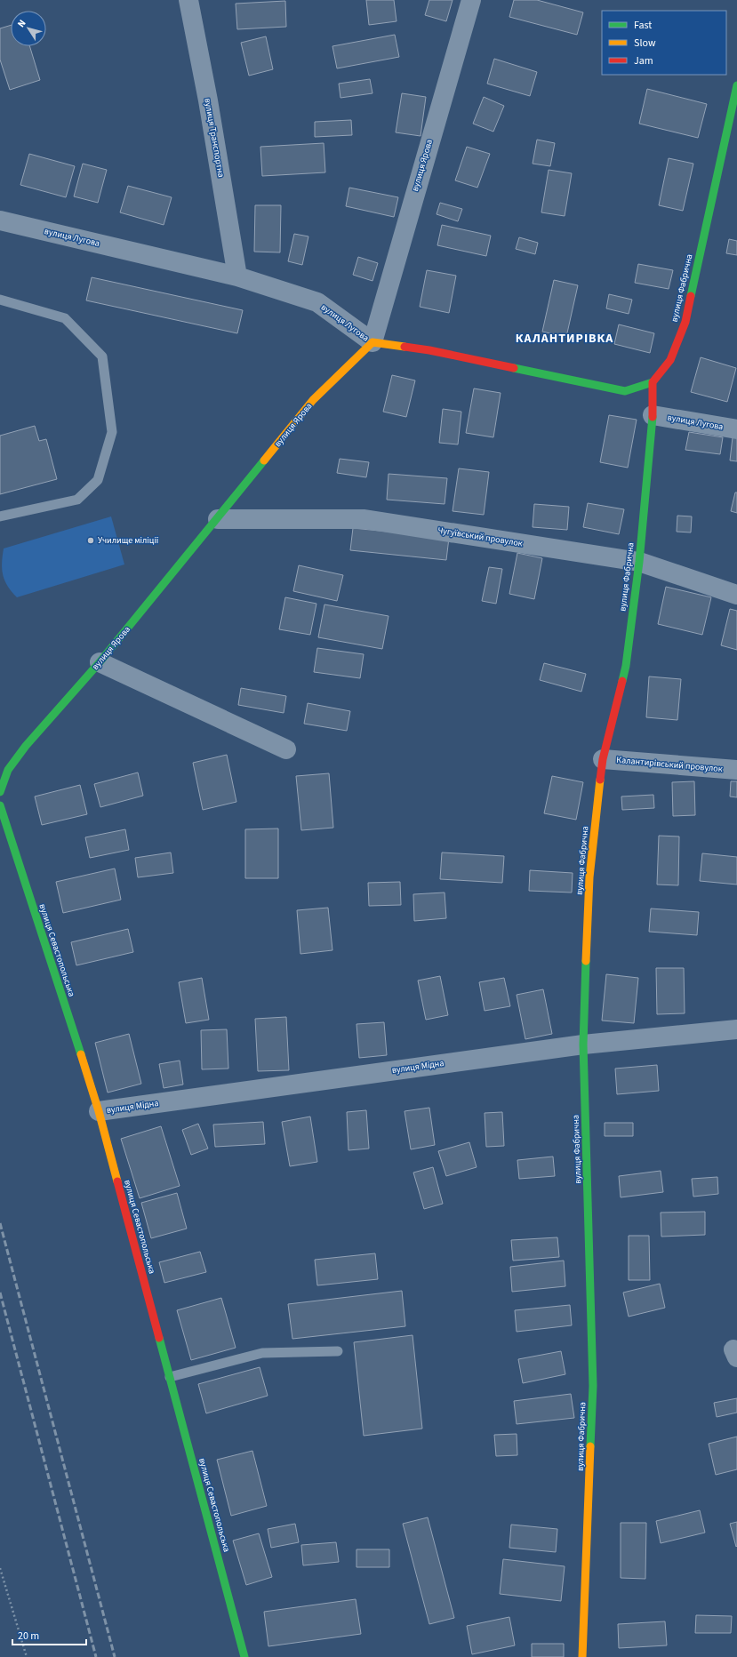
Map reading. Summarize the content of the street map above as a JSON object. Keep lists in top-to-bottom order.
{
  "streets": {
    "street": [
      "вулиця Транспортна",
      "вулиця Ярова",
      "вулиця Лугова",
      "вулиця Фабрична",
      "Чугуївський провулок",
      "Калантирівський провулок",
      "вулиця Севастопольська",
      "вулиця Мідна"
    ]
  },
  "crossings": [
    ["вулиця Транспортна", "вулиця Лугова"],
    ["вулиця Ярова", "вулиця Лугова"],
    ["вулиця Ярова", "Чугуївський провулок"],
    ["вулиця Лугова", "вулиця Фабрична"],
    ["вулиця Фабрична", "Чугуївський провулок"],
    ["вулиця Фабрична", "Калантирівський провулок"],
    ["вулиця Фабрична", "вулиця Мідна"],
    ["вулиця Севастопольська", "вулиця Мідна"]
  ],
  "districts": ["КАЛАНТИРІВКА"],
  "places": ["Училище міліції"],
  "legend": ["Fast", "Slow", "Jam"],
  "scale_bar": "20 m",
  "north": "top left"
}
